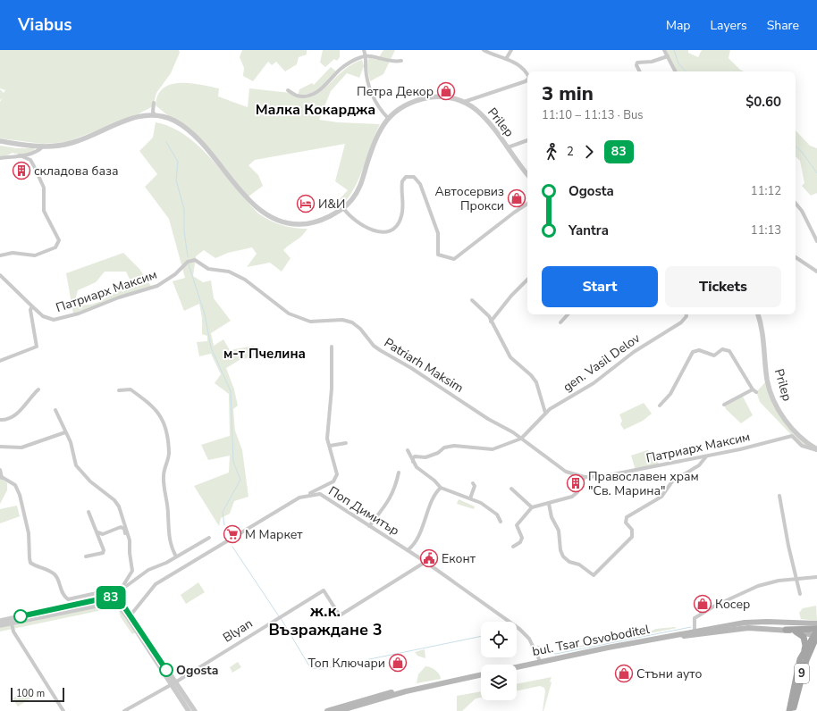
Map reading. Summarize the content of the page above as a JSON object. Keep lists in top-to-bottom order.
{
  "streets": {
    "main road": ["bul. Tsar Osvoboditel", "9"],
    "street": [
      "Prilep",
      "Патриарх Максим",
      "gen. Vasil Delov",
      "Поп Димитър",
      "Blyan"
    ]
  },
  "crossings": [
    ["Prilep", "Патриарх Максим"],
    ["Патриарх Максим", "gen. Vasil Delov"],
    ["Поп Димитър", "Blyan"],
    ["Поп Димитър", "bul. Tsar Osvoboditel"],
    ["bul. Tsar Osvoboditel", "9"]
  ],
  "districts": ["Малка Кокарджа", "м-т Пчелина", "ж.к. Възраждане 3"],
  "places": {
    "shop": [
      "Петра Декор",
      "Автосервиз Прокси",
      "Косер",
      "Топ Ключари",
      "Стъни ауто"
    ],
    "building": ["складова база", "Православен храм \"Св. Марина\""],
    "hotel": ["И&И"],
    "supermarket": ["М Маркет"],
    "public building": ["Еконт"],
    "other": ["Ogosta"]
  },
  "lines": ["bus line 83"],
  "scale_bar": "100 m",
  "page": {
    "header": "Viabus",
    "nav": ["Map", "Layers", "Share"],
    "on_map": "83",
    "heading": ["3 min", "11:10 – 11:13 · Bus", "$0.60"],
    "legs": ["2", "83"],
    "list": [
      {
        "name": "Ogosta",
        "value": "11:12"
      },
      {
        "name": "Yantra",
        "value": "11:13"
      }
    ],
    "buttons": ["Start", "Tickets"],
    "scale": "100 m"
  }
}
